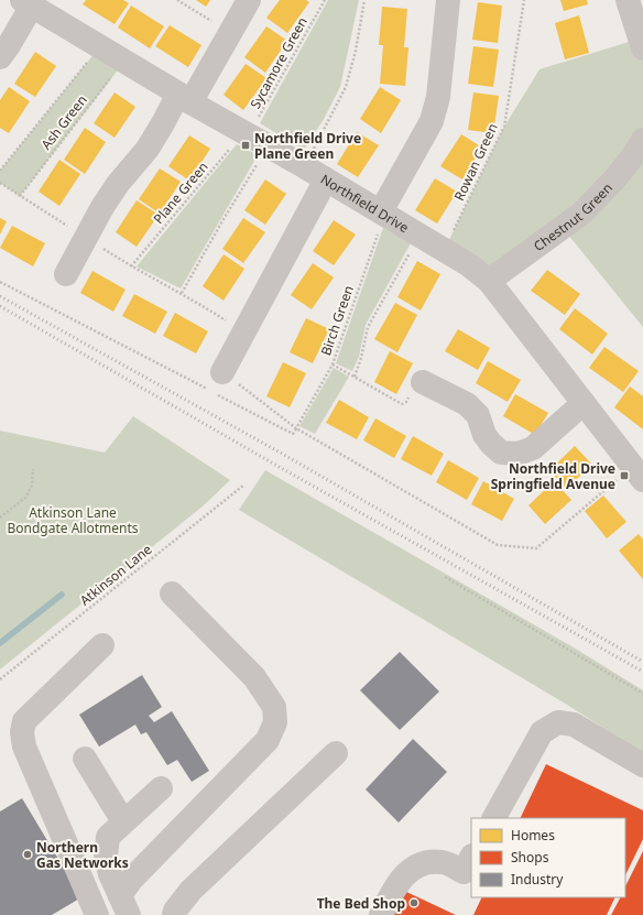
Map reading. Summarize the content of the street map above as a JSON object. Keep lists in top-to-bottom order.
{
  "streets": {
    "street": ["Northfield Drive", "Chestnut Green"],
    "path": [
      "Sycamore Green",
      "Ash Green",
      "Rowan Green",
      "Plane Green",
      "Birch Green",
      "Atkinson Lane"
    ]
  },
  "crossings": [
    ["Sycamore Green", "Plane Green"],
    ["Sycamore Green", "Northfield Drive"],
    ["Ash Green", "Northfield Drive"],
    ["Rowan Green", "Northfield Drive"],
    ["Plane Green", "Northfield Drive"],
    ["Northfield Drive", "Chestnut Green"],
    ["Northfield Drive", "Birch Green"]
  ],
  "parks": ["Atkinson Lane Bondgate Allotments"],
  "places": {
    "transit": ["Northfield Drive Plane Green", "Northfield Drive Springfield Avenue"],
    "other": ["Northern Gas Networks", "The Bed Shop"]
  },
  "legend": ["Homes", "Shops", "Industry"]
}
